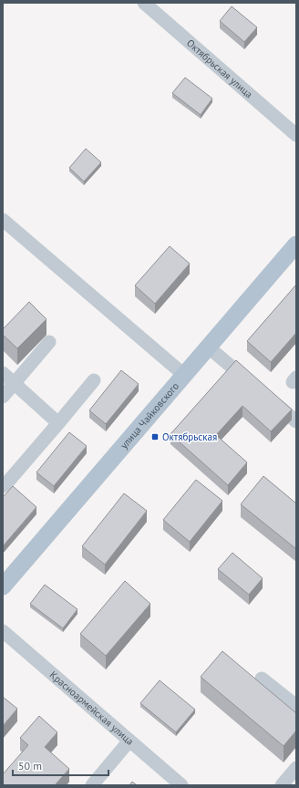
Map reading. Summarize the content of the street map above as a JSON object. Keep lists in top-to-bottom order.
{
  "streets": {
    "main road": ["улица Чайковского"],
    "street": ["Октябрьская улица", "Красноармейская улица"]
  },
  "places": {
    "transit": ["Октябрьская"]
  },
  "scale_bar": "50 m"
}
